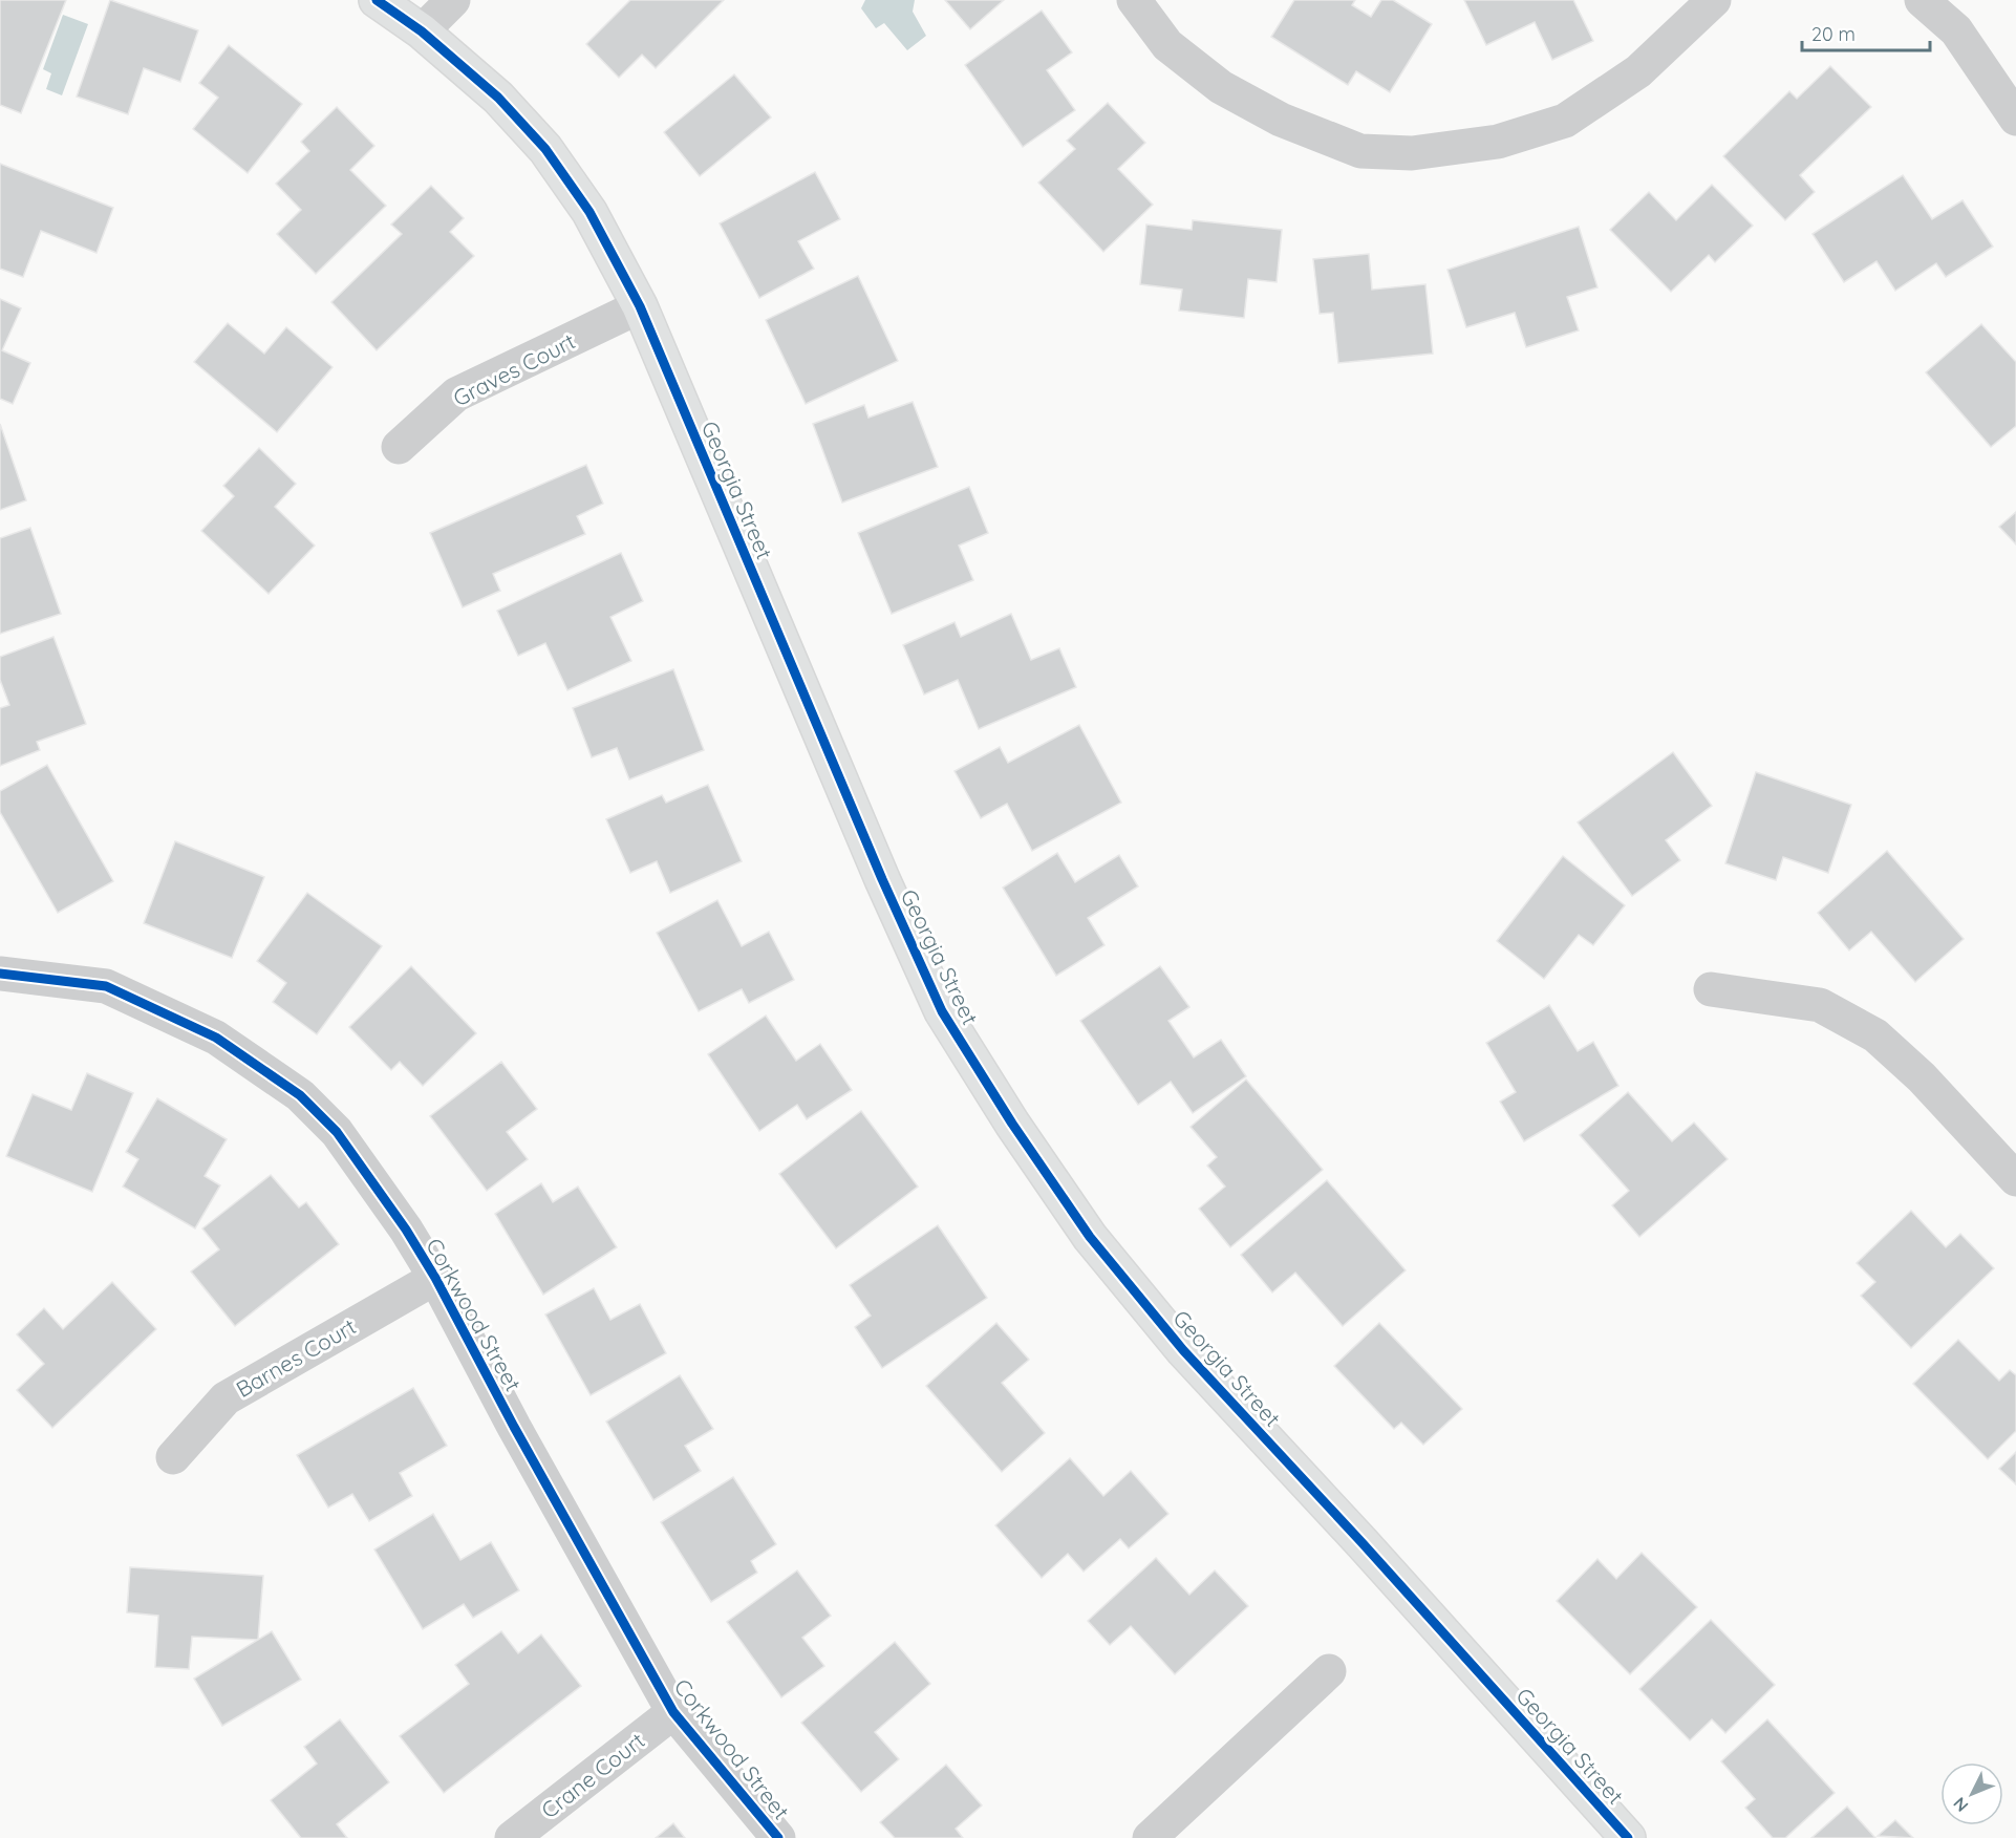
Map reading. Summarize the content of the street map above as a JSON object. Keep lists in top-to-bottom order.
{
  "streets": {
    "main road": ["Georgia Street"],
    "street": [
      "Graves Court",
      "Corkwood Street",
      "Barnes Court",
      "Crane Court"
    ]
  },
  "crossings": [
    ["Graves Court", "Georgia Street"],
    ["Corkwood Street", "Barnes Court"],
    ["Corkwood Street", "Crane Court"]
  ],
  "scale_bar": "20 m",
  "north": "bottom left"
}
